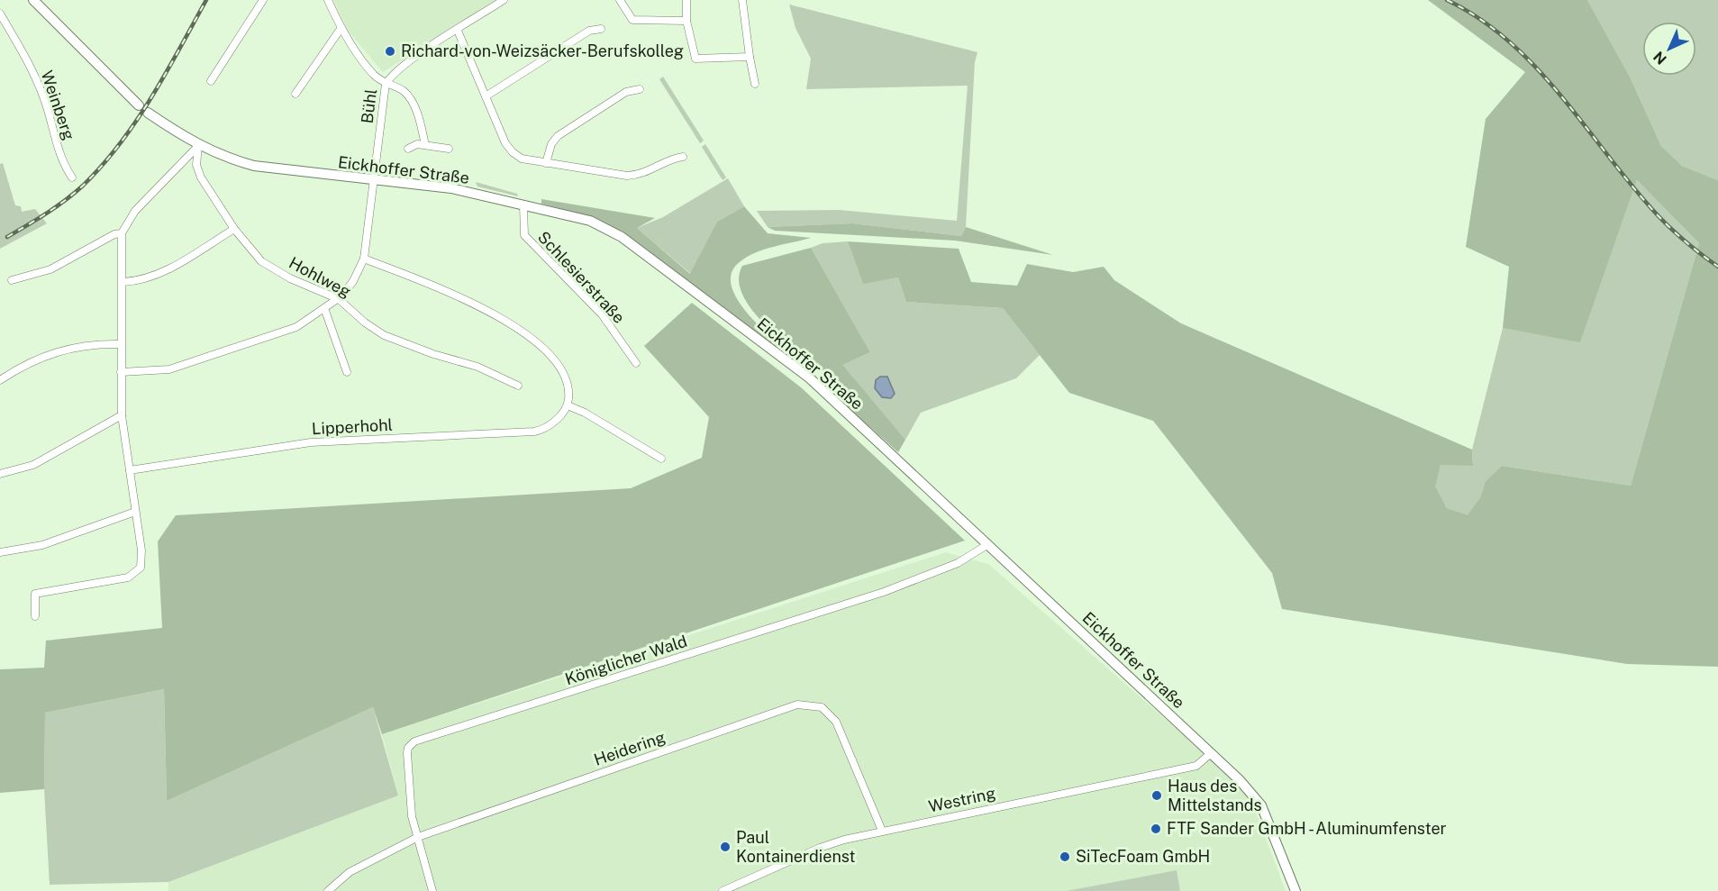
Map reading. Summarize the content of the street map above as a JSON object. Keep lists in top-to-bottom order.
{
  "streets": {
    "main road": ["Eickhoffer Straße"],
    "street": [
      "Weinberg",
      "Bühl",
      "Hohlweg",
      "Schlesierstraße",
      "Lipperhohl",
      "Königlicher Wald",
      "Heidering",
      "Westring"
    ]
  },
  "crossings": [
    ["Bühl", "Eickhoffer Straße"],
    ["Bühl", "Hohlweg"],
    ["Eickhoffer Straße", "Hohlweg"],
    ["Eickhoffer Straße", "Schlesierstraße"],
    ["Eickhoffer Straße", "Königlicher Wald"],
    ["Eickhoffer Straße", "Westring"],
    ["Königlicher Wald", "Heidering"],
    ["Heidering", "Westring"]
  ],
  "places": [
    "Richard-von-Weizsäcker-Berufskolleg",
    "Haus des Mittelstands",
    "FTF Sander GmbH - Aluminumfenster",
    "Paul Kontainerdienst",
    "SiTecFoam GmbH"
  ],
  "north": "bottom left"
}
